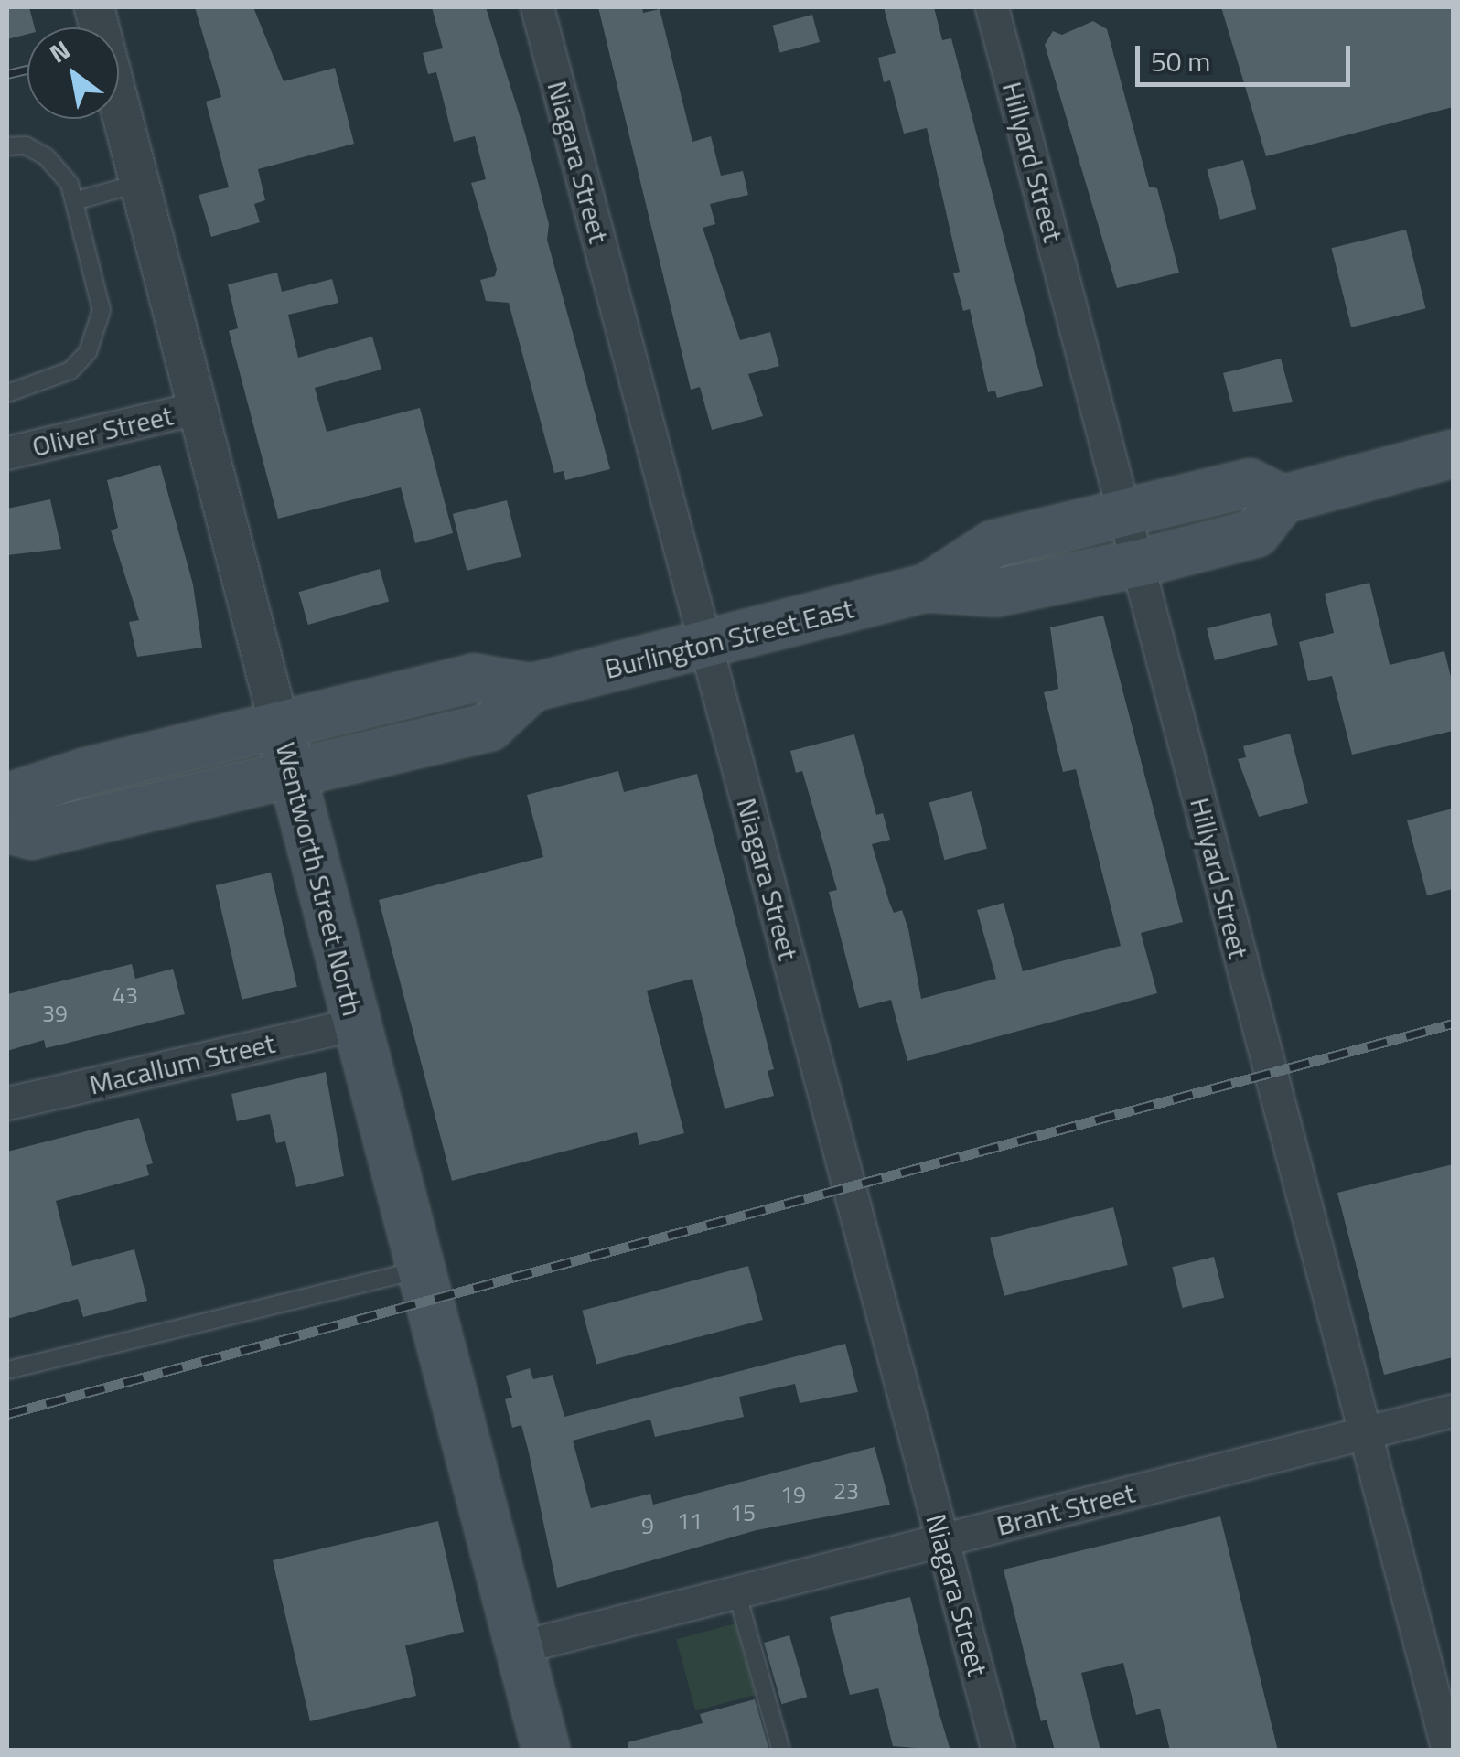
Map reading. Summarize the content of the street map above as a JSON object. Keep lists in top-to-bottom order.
{
  "streets": {
    "main road": ["Burlington Street East", "Wentworth Street North"],
    "street": [
      "Niagara Street",
      "Hillyard Street",
      "Oliver Street",
      "Macallum Street",
      "Brant Street"
    ]
  },
  "crossings": [
    ["Niagara Street", "Burlington Street East"],
    ["Niagara Street", "Brant Street"],
    ["Hillyard Street", "Burlington Street East"],
    ["Hillyard Street", "Brant Street"],
    ["Oliver Street", "Wentworth Street North"],
    ["Burlington Street East", "Wentworth Street North"],
    ["Wentworth Street North", "Macallum Street"],
    ["Wentworth Street North", "Brant Street"]
  ],
  "house_numbers": [
    "43",
    "39",
    "23",
    "19",
    "15",
    "11",
    "9"
  ],
  "scale_bar": "50 m",
  "north": "top left"
}
